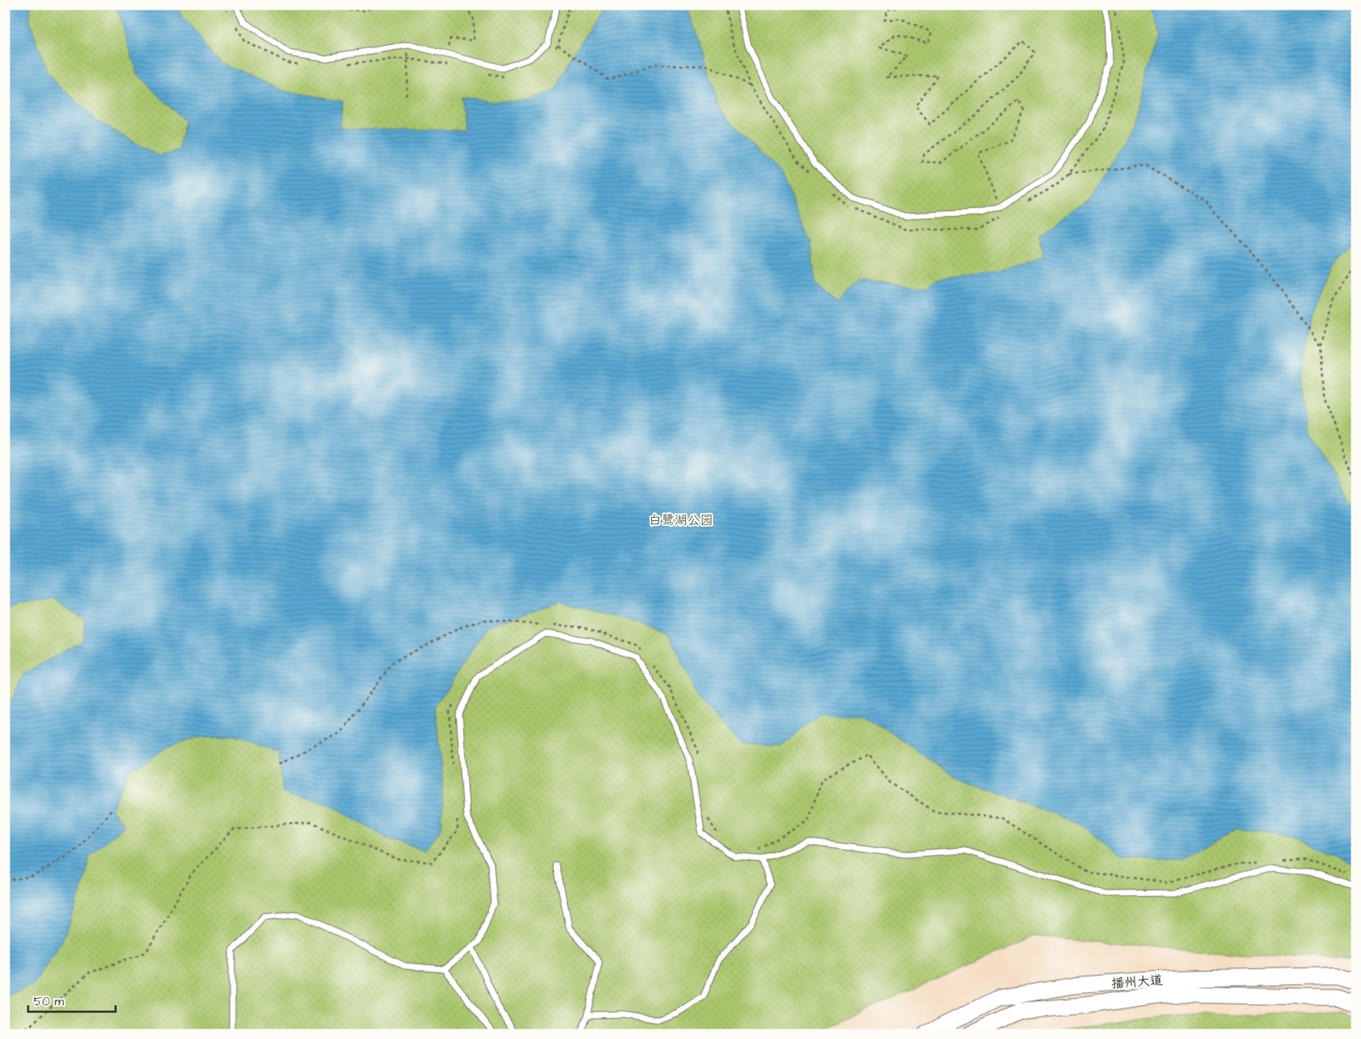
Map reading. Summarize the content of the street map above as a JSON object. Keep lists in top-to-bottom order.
{
  "streets": {
    "main road": ["播州大道"]
  },
  "parks": ["白鹭湖公园"],
  "scale_bar": "50 m"
}
